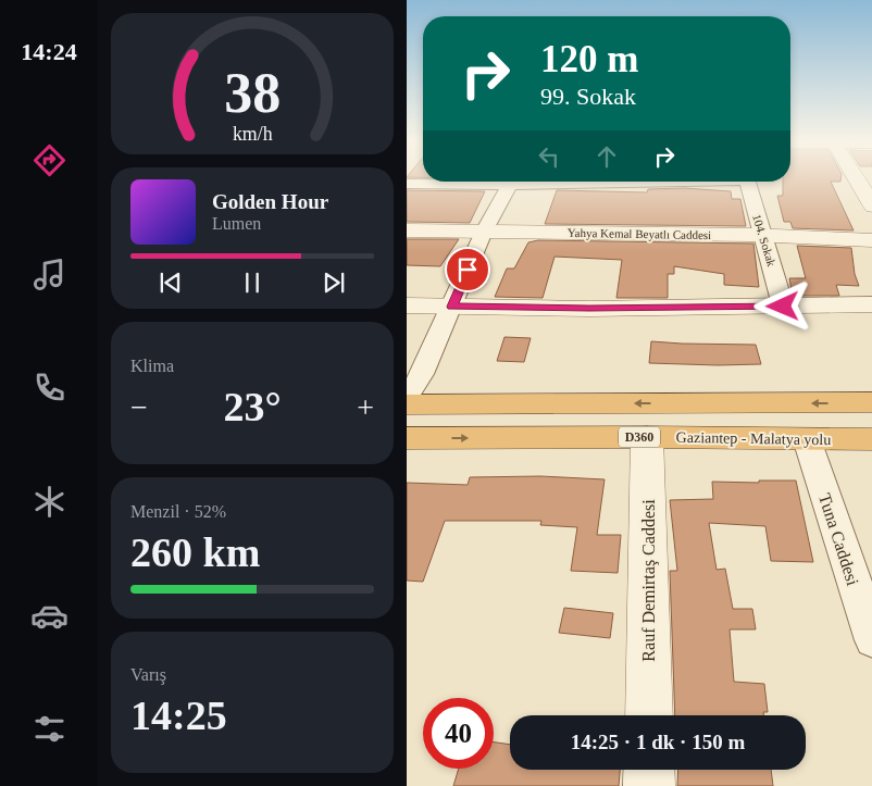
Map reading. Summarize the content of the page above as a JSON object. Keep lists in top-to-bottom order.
{
  "streets": {
    "highway": ["D360", "Gaziantep - Malatya yolu"],
    "street": [
      "Yahya Kemal Beyatlı Caddesi",
      "104. Sokak",
      "Tuna Caddesi",
      "Rauf Demirtaş Caddesi"
    ]
  },
  "crossings": [
    ["Yahya Kemal Beyatlı Caddesi", "104. Sokak"],
    ["Gaziantep - Malatya yolu", "Tuna Caddesi"],
    ["Gaziantep - Malatya yolu", "Rauf Demirtaş Caddesi"]
  ],
  "page": {
    "tabs": "14:24",
    "turn": ["120 m", "99. Sokak"],
    "song": ["Golden Hour", "Lumen"],
    "tile": [
      "Klima",
      ["Menzil · 52%", "260 km"],
      ["Varış", "14:25"]
    ],
    "heat": ["−", "23°", "+"],
    "limit": "40",
    "trip": "14:25 · 1 dk · 150 m",
    "gauge": ["38", "km/h"]
  }
}
